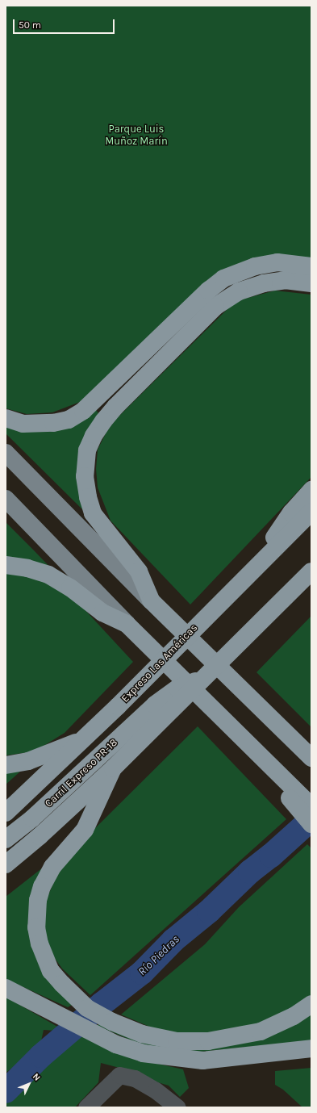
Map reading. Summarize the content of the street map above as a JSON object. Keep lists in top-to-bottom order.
{
  "streets": {
    "highway": ["Expreso Las Américas", "Carril Expreso PR-18"]
  },
  "water": ["Río Piedras"],
  "parks": ["Parque Luis Muñoz Marín"],
  "scale_bar": "50 m",
  "north": "top right"
}
